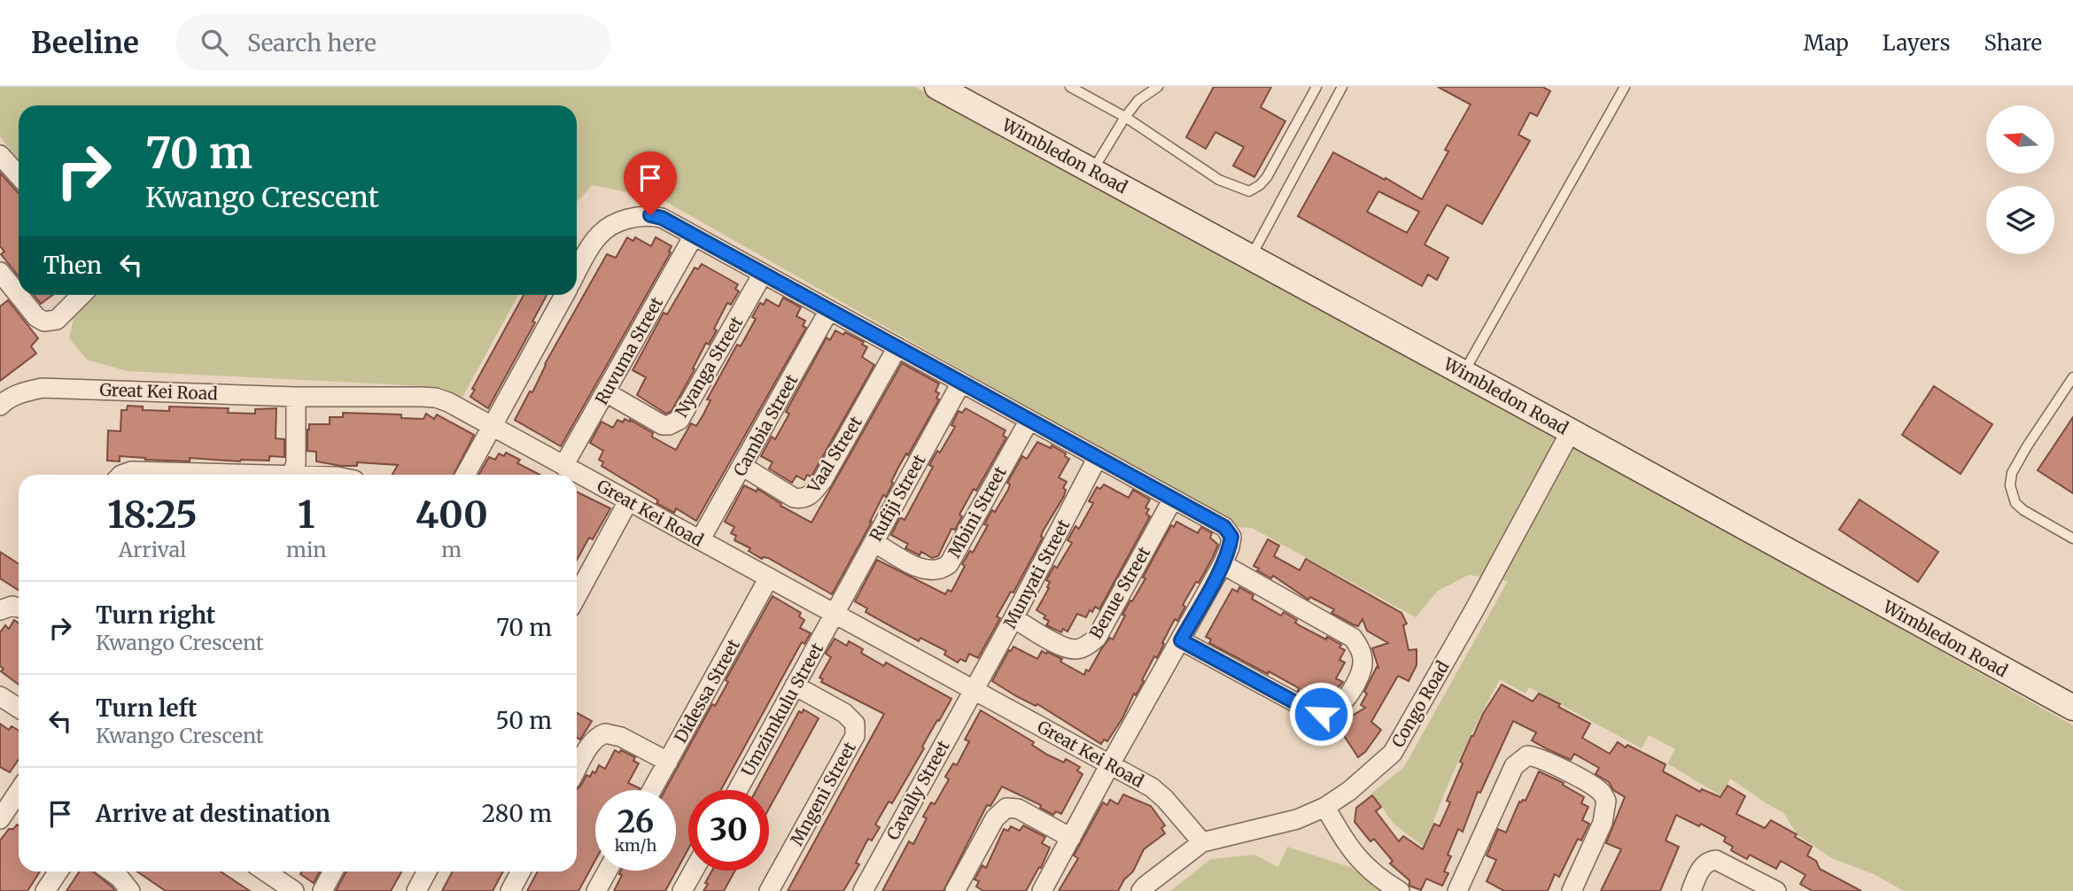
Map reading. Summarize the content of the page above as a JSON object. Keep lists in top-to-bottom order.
{
  "streets": {
    "main road": ["Wimbledon Road"],
    "street": [
      "Ruvuma Street",
      "Nyanga Street",
      "Great Kei Road",
      "Cambia Street",
      "Vaal Street",
      "Rufiji Street",
      "Mbini Street",
      "Munyati Street",
      "Benue Street",
      "Didessa Street",
      "Congo Road",
      "Umzimkulu Street",
      "Cavally Street",
      "Mngeni Street"
    ]
  },
  "crossings": [
    ["Wimbledon Road", "Congo Road"],
    ["Ruvuma Street", "Nyanga Street"],
    ["Ruvuma Street", "Great Kei Road"],
    ["Great Kei Road", "Cambia Street"],
    ["Great Kei Road", "Rufiji Street"],
    ["Great Kei Road", "Munyati Street"],
    ["Great Kei Road", "Didessa Street"],
    ["Great Kei Road", "Congo Road"],
    ["Great Kei Road", "Umzimkulu Street"],
    ["Great Kei Road", "Cavally Street"],
    ["Cambia Street", "Vaal Street"],
    ["Rufiji Street", "Mbini Street"],
    ["Rufiji Street", "Umzimkulu Street"],
    ["Munyati Street", "Benue Street"],
    ["Munyati Street", "Cavally Street"],
    ["Umzimkulu Street", "Mngeni Street"]
  ],
  "north": "left",
  "page": {
    "header": "Beeline",
    "search": "Search here",
    "nav": ["Map", "Layers", "Share"],
    "turn": ["70 m", "Kwango Crescent"],
    "then": "Then",
    "eta": [
      "18:25",
      "Arrival",
      "1",
      "min",
      "400",
      "m"
    ],
    "list": [
      {
        "name": "Turn right",
        "note": "Kwango Crescent",
        "value": "70 m"
      },
      {
        "name": "Turn left",
        "note": "Kwango Crescent",
        "value": "50 m"
      },
      {
        "name": "Arrive at destination",
        "value": "280 m"
      }
    ],
    "speed": "26 km/h",
    "limit": "30"
  }
}
